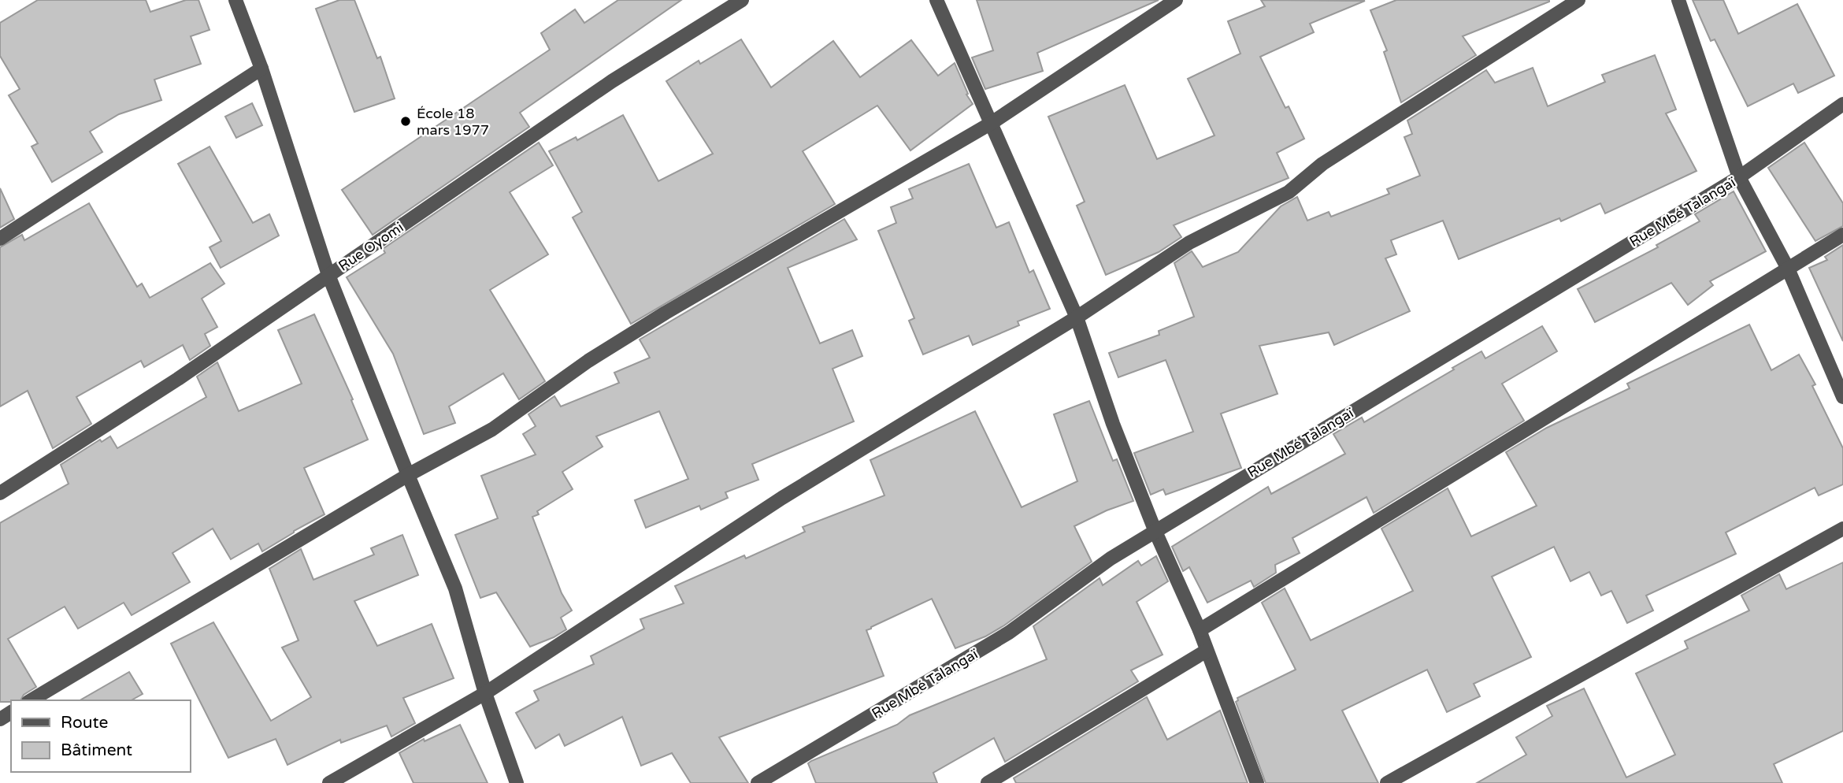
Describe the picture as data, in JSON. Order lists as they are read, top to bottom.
{
  "streets": {
    "street": ["Rue Mbé Talangaï", "Rue Oyomi"]
  },
  "places": ["École 18 mars 1977"],
  "legend": ["Route", "Bâtiment"]
}
